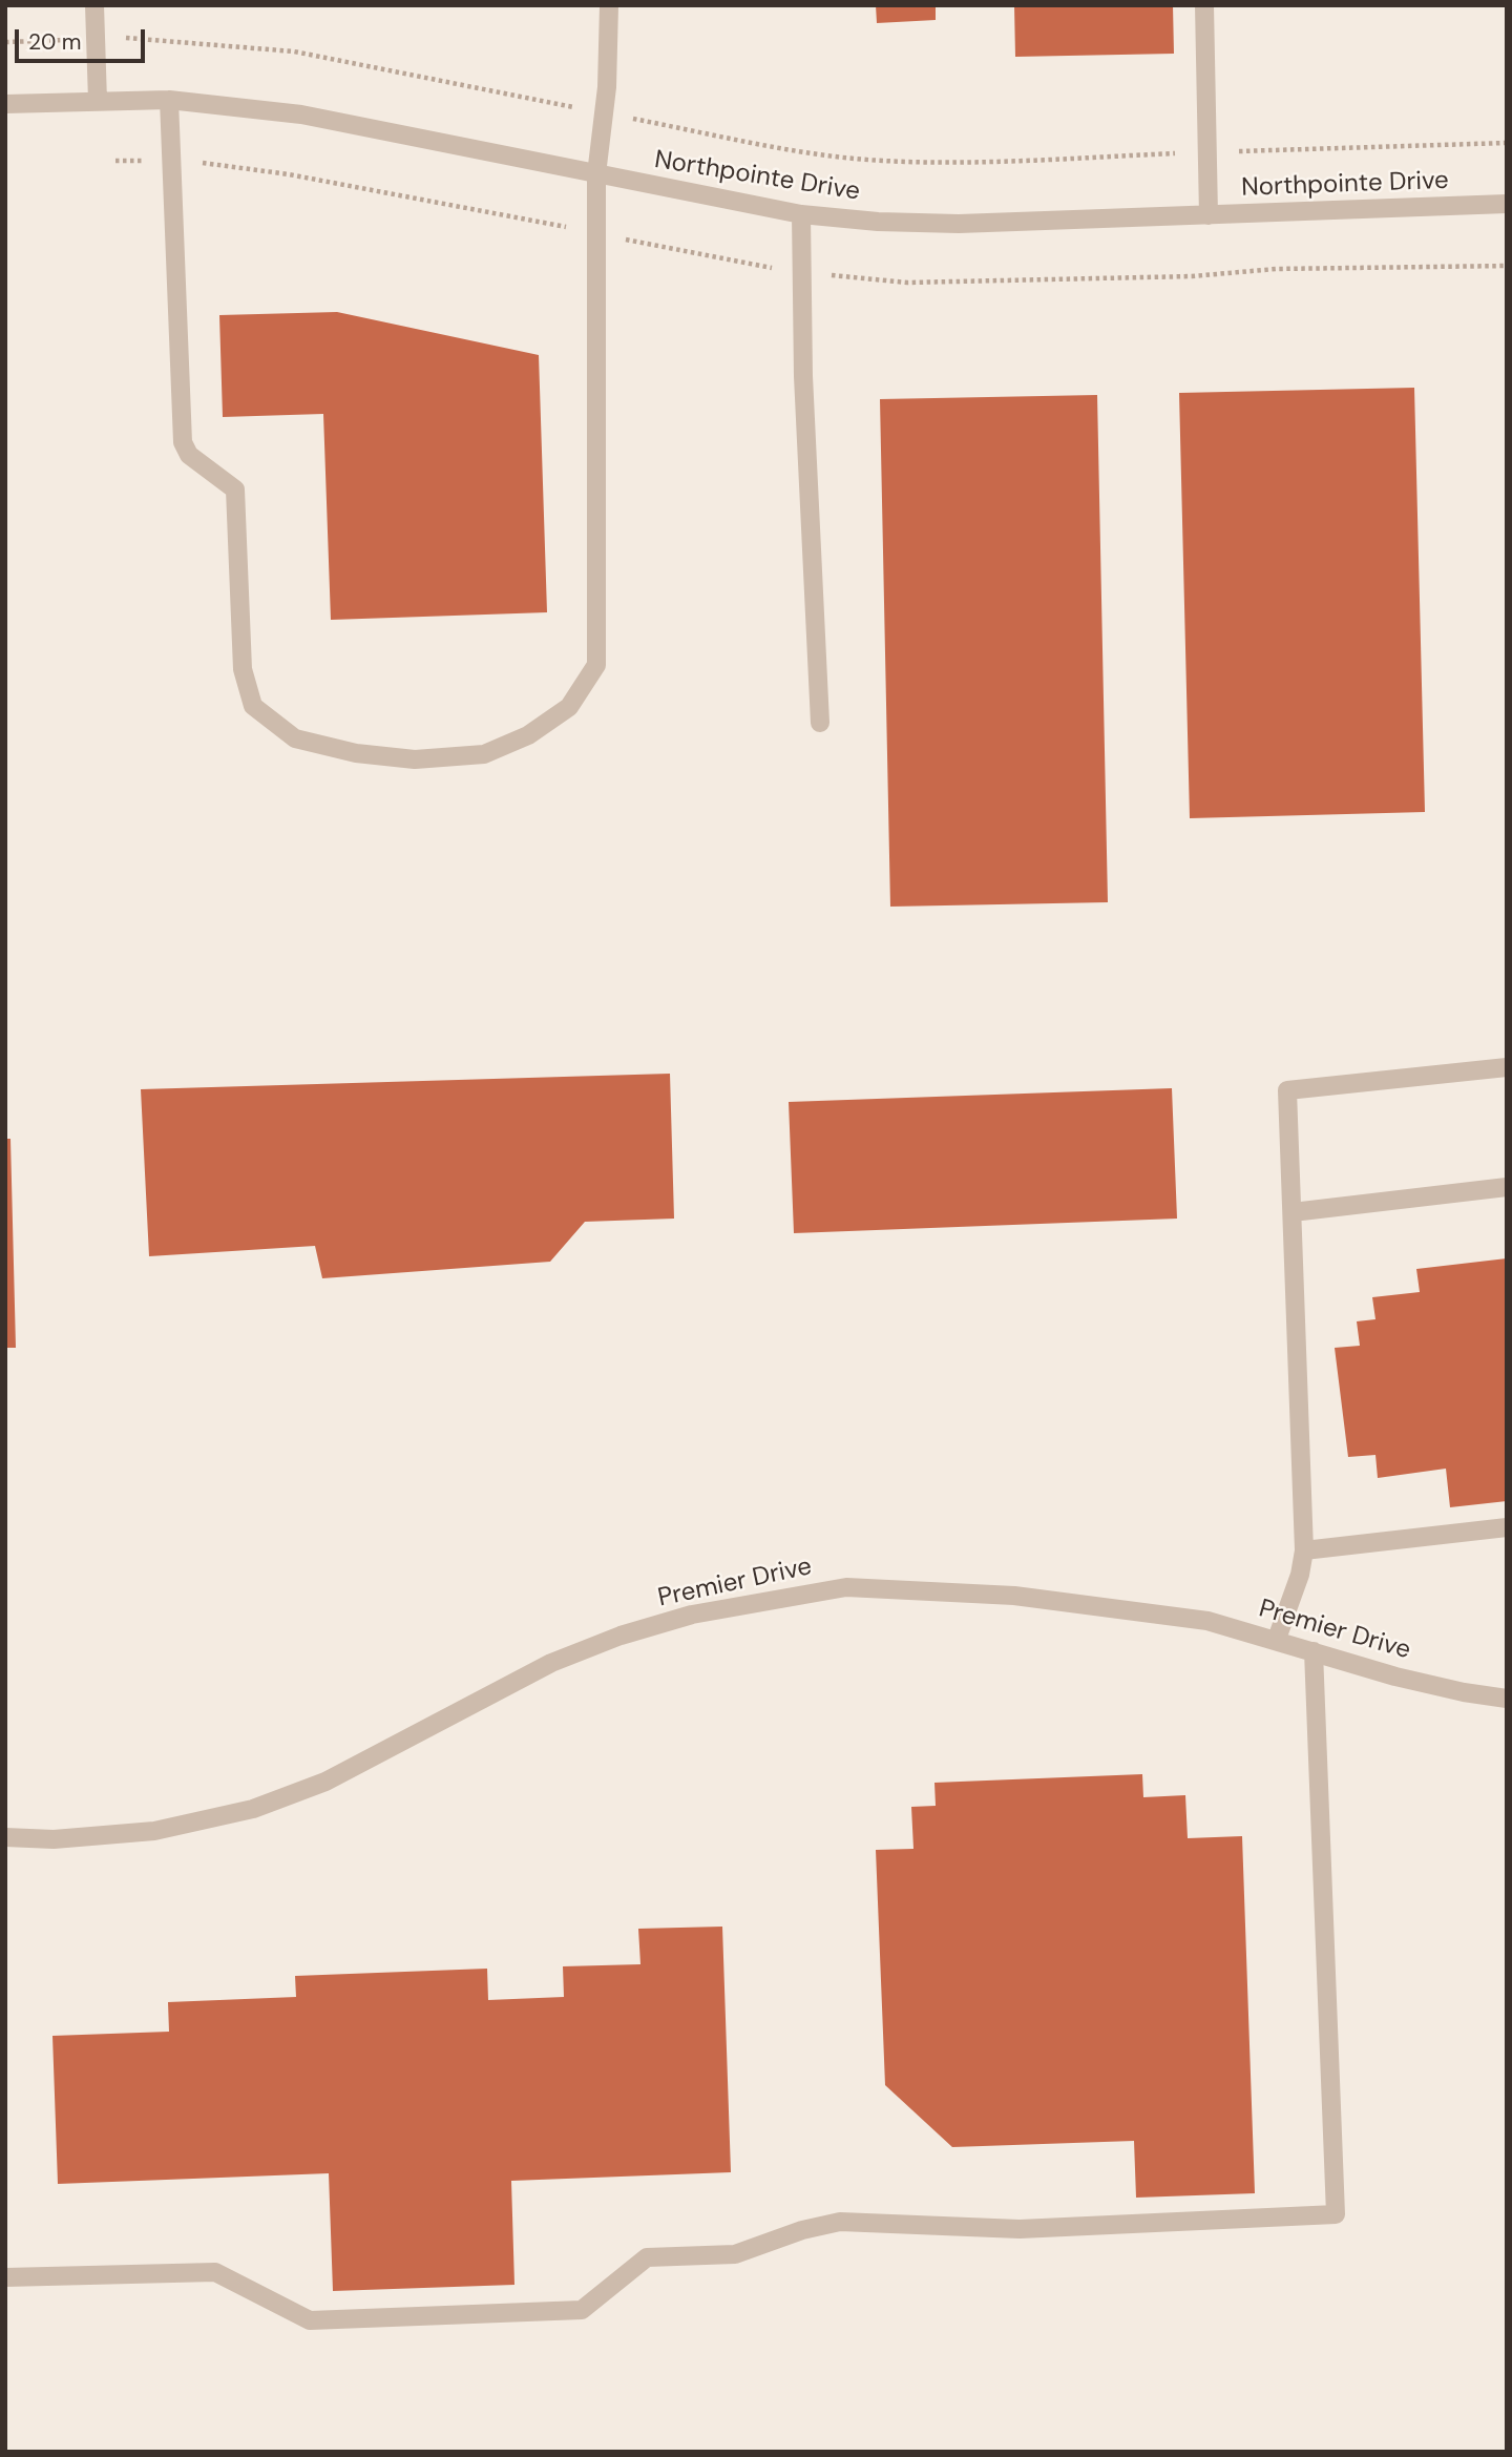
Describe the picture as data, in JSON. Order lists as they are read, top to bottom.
{
  "streets": {
    "street": ["Northpointe Drive", "Premier Drive"]
  },
  "scale_bar": "20 m"
}
